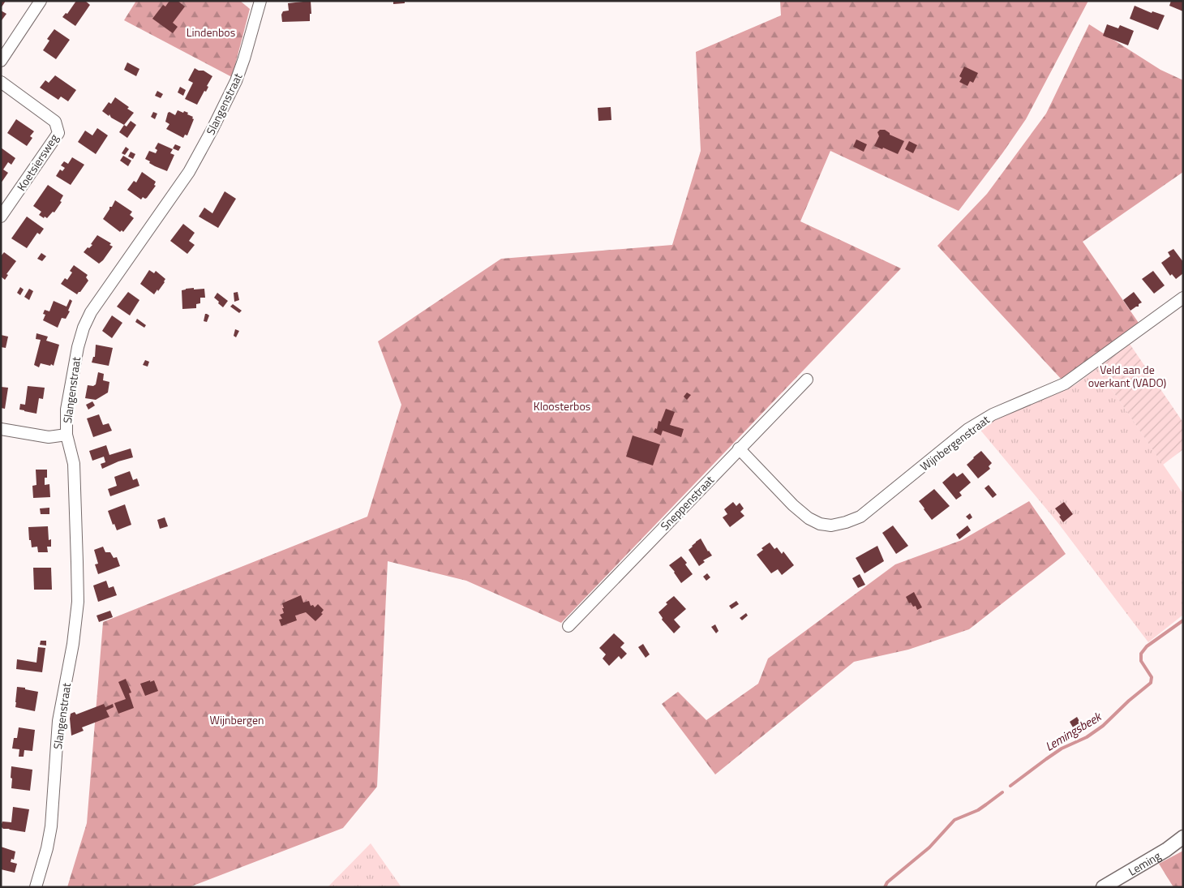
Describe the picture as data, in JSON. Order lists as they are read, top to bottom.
{
  "streets": {
    "street": [
      "Slangenstraat",
      "Koetsiersweg",
      "Wijnbergenstraat",
      "Sneppenstraat",
      "Leming"
    ]
  },
  "crossings": [
    ["Wijnbergenstraat", "Sneppenstraat"]
  ],
  "water": ["Lemingsbeek"],
  "parks": [
    "Lindenbos",
    "Veld aan de overkant (VADO)",
    "Kloosterbos",
    "Wijnbergen"
  ]
}
